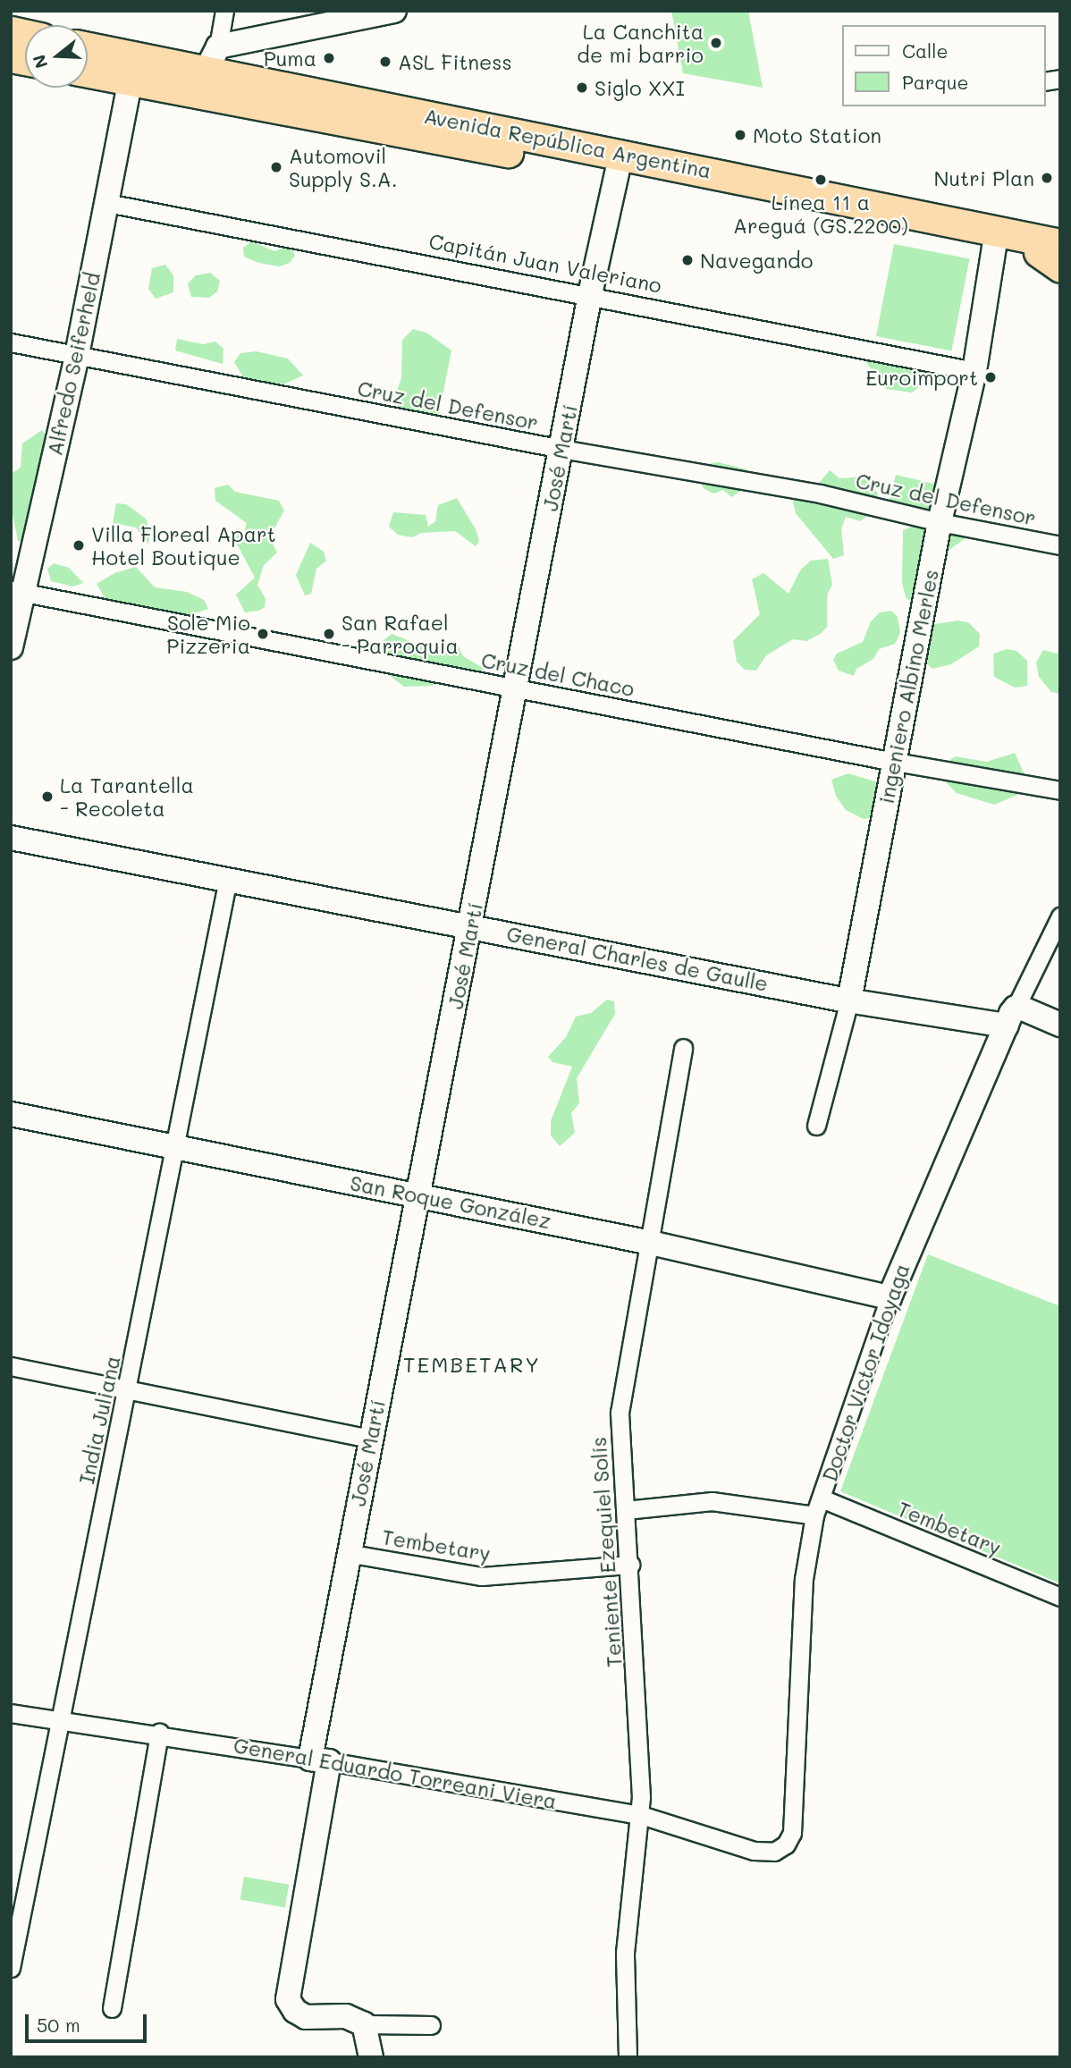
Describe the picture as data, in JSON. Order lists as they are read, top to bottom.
{
  "streets": {
    "highway": ["Avenida República Argentina"],
    "street": [
      "Capitán Juan Valeriano",
      "Alfredo Seiferheld",
      "Cruz del Defensor",
      "José Martí",
      "Cruz del Chaco",
      "ingeniero Albino Merles",
      "General Charles de Gaulle",
      "San Roque González",
      "Doctor Victor Idoyaga",
      "India Juliana",
      "Tembetary",
      "Teniente Ezequiel Solís",
      "General Eduardo Torreani Viera"
    ]
  },
  "crossings": [
    ["Avenida República Argentina", "Alfredo Seiferheld"],
    ["Avenida República Argentina", "José Martí"],
    ["Avenida República Argentina", "ingeniero Albino Merles"],
    ["Capitán Juan Valeriano", "Alfredo Seiferheld"],
    ["Capitán Juan Valeriano", "José Martí"],
    ["Capitán Juan Valeriano", "ingeniero Albino Merles"],
    ["Alfredo Seiferheld", "Cruz del Defensor"],
    ["Alfredo Seiferheld", "Cruz del Chaco"],
    ["Cruz del Defensor", "José Martí"],
    ["Cruz del Defensor", "ingeniero Albino Merles"],
    ["José Martí", "Cruz del Chaco"],
    ["José Martí", "General Charles de Gaulle"],
    ["José Martí", "San Roque González"],
    ["José Martí", "Tembetary"],
    ["José Martí", "General Eduardo Torreani Viera"],
    ["Cruz del Chaco", "ingeniero Albino Merles"],
    ["ingeniero Albino Merles", "General Charles de Gaulle"],
    ["General Charles de Gaulle", "Doctor Victor Idoyaga"],
    ["General Charles de Gaulle", "India Juliana"],
    ["San Roque González", "Doctor Victor Idoyaga"],
    ["San Roque González", "India Juliana"],
    ["San Roque González", "Teniente Ezequiel Solís"],
    ["Doctor Victor Idoyaga", "Tembetary"],
    ["Doctor Victor Idoyaga", "General Eduardo Torreani Viera"],
    ["India Juliana", "General Eduardo Torreani Viera"],
    ["Tembetary", "Teniente Ezequiel Solís"],
    ["Teniente Ezequiel Solís", "General Eduardo Torreani Viera"]
  ],
  "districts": ["TEMBETARY"],
  "places": [
    "La Canchita de mi barrio",
    "Puma",
    "ASL Fitness",
    "Siglo XXI",
    "Moto Station",
    "Automovil Supply S.A.",
    "Nutri Plan",
    "Línea 11 a Areguá (GS.2200)",
    "Navegando",
    "Euroimport",
    "Villa Floreal Apart Hotel Boutique",
    "Sole Mio Pizzeria",
    "San Rafael - Parroquia",
    "La Tarantella - Recoleta"
  ],
  "legend": ["Calle", "Parque"],
  "scale_bar": "50 m",
  "north": "left"
}
